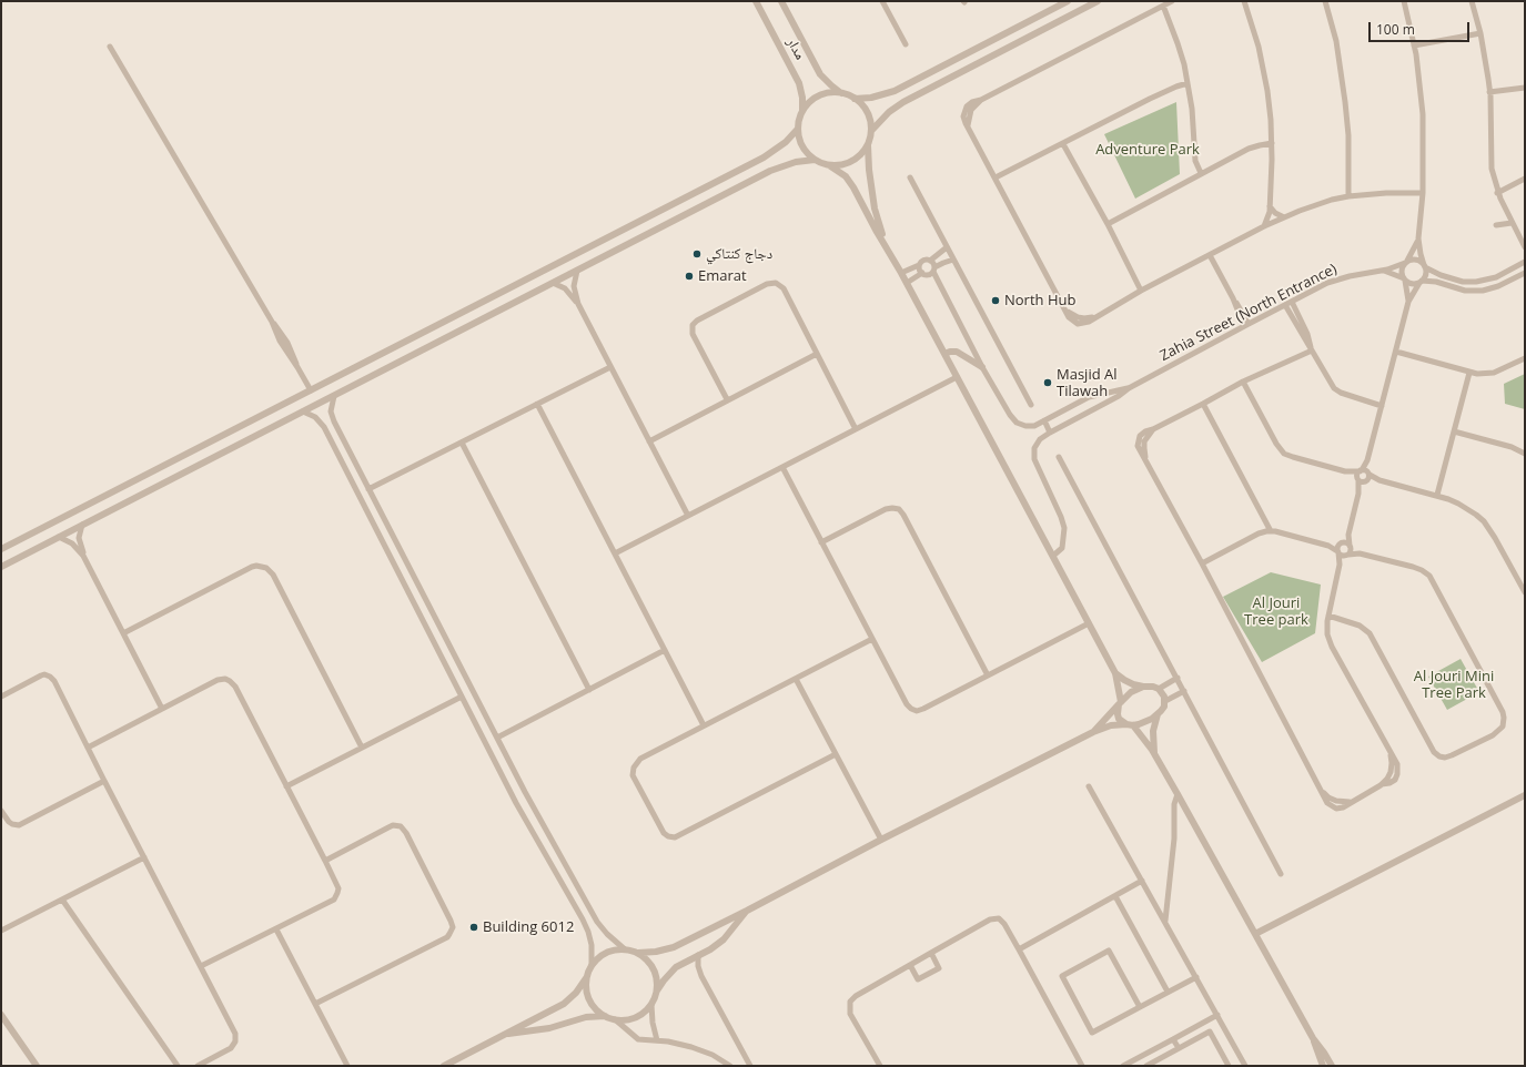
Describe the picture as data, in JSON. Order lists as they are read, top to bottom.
{
  "streets": {
    "street": ["مدار", "Zahia Street (North Entrance)"]
  },
  "parks": ["Adventure Park", "Al Jouri Tree park", "Al Jouri Mini Tree Park"],
  "places": [
    "دجاج كنتاكي",
    "Emarat",
    "North Hub",
    "Masjid Al Tilawah",
    "Building 6012"
  ],
  "scale_bar": "100 m"
}
